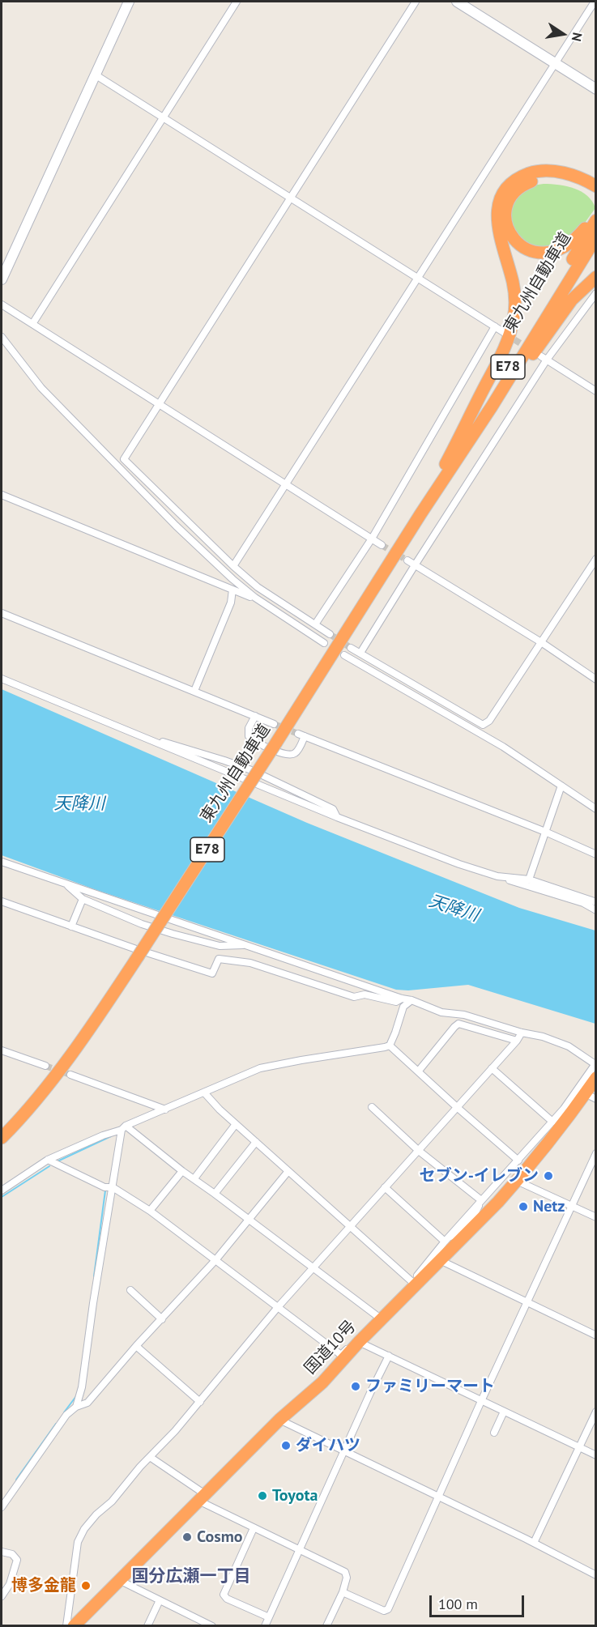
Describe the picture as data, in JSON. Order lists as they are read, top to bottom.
{
  "streets": {
    "highway": ["東九州自動車道", "E78", "国道10号"]
  },
  "districts": ["国分広瀬一丁目"],
  "water": ["天降川"],
  "places": [
    "セブン-イレブン",
    "Netz",
    "ファミリーマート",
    "ダイハツ",
    "Toyota",
    "Cosmo",
    "博多金龍"
  ],
  "scale_bar": "100 m",
  "north": "right"
}
